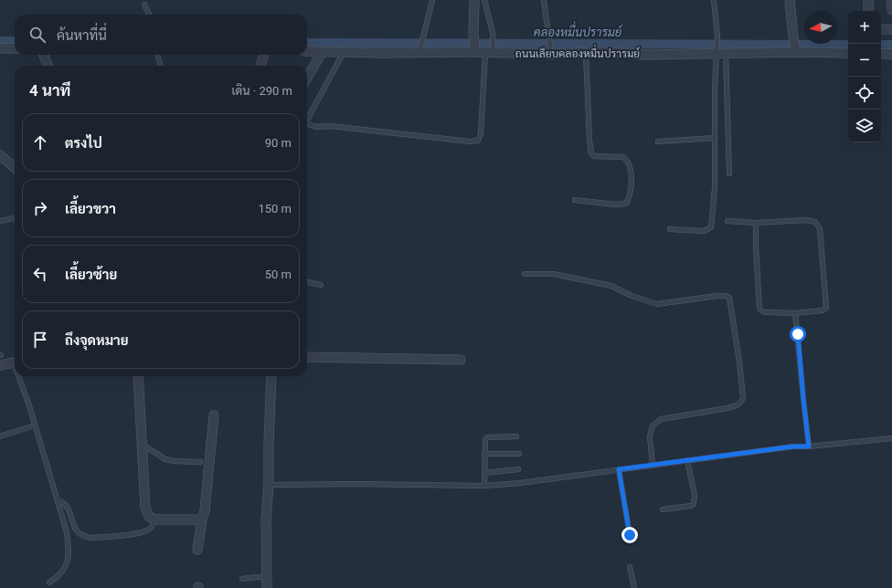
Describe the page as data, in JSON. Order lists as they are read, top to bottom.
{
  "streets": {
    "street": ["ถนนเลียบคลองหมื่นปรารมย์"]
  },
  "water": ["คลองหมื่นปรารมย์"],
  "north": "left",
  "page": {
    "map_buttons": ["+", "−"],
    "search": "ค้นหาที่นี่",
    "heading": ["4 นาที", "เดิน · 290 m"],
    "list": [
      ["ตรงไป", "90 m"],
      ["เลี้ยวขวา", "150 m"],
      ["เลี้ยวซ้าย", "50 m"],
      "ถึงจุดหมาย"
    ]
  }
}
